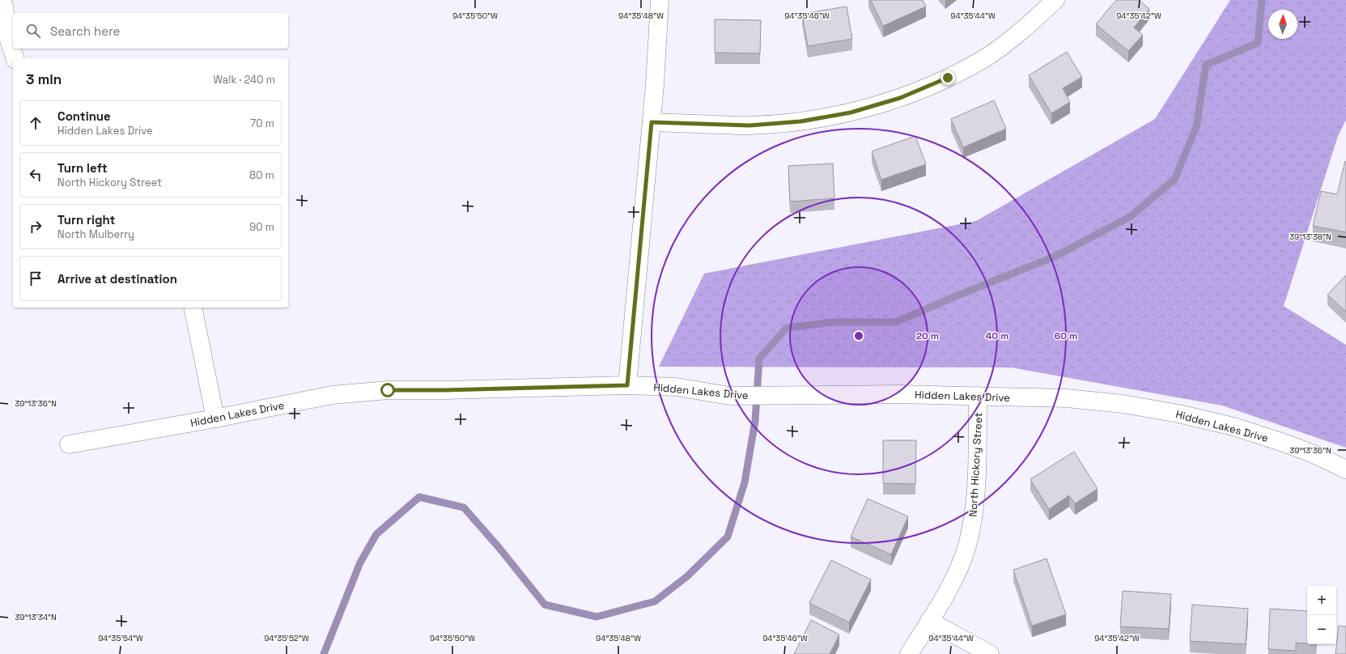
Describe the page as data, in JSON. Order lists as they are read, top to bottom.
{
  "streets": {
    "street": ["Hidden Lakes Drive", "North Hickory Street"]
  },
  "crossings": [
    ["Hidden Lakes Drive", "North Hickory Street"]
  ],
  "north": "top",
  "page": {
    "search": "Search here",
    "heading": ["3 min", "Walk · 240 m"],
    "list": [
      ["Continue", "Hidden Lakes Drive", "70 m"],
      ["Turn left", "North Hickory Street", "80 m"],
      ["Turn right", "North Mulberry", "90 m"],
      "Arrive at destination"
    ],
    "map_buttons": ["+", "−"]
  },
  "coordinates": [
    "94°35'50\"W",
    "94°35'48\"W",
    "94°35'46\"W",
    "94°35'44\"W",
    "94°35'42\"W",
    "39°13'38\"N",
    "39°13'36\"N",
    "39°13'34\"N",
    "94°35'54\"W",
    "94°35'52\"W"
  ],
  "rings": ["20 m", "40 m", "60 m"]
}
